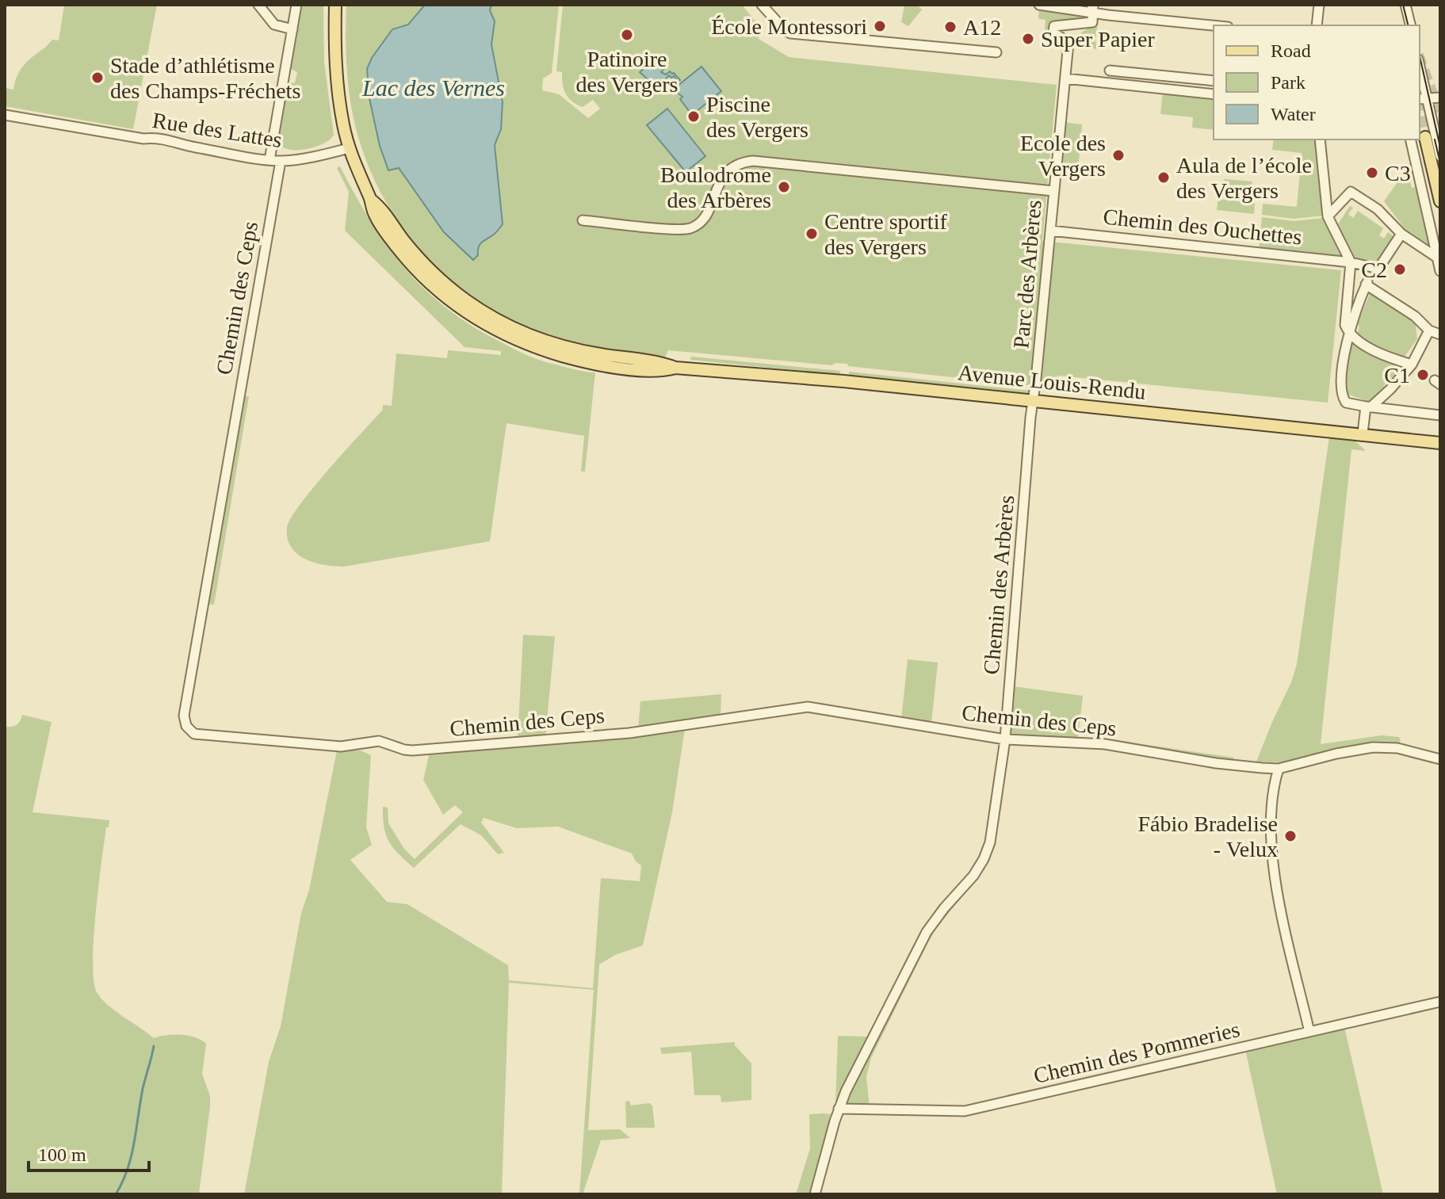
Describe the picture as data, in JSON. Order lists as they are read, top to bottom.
{
  "streets": {
    "main road": ["Avenue Louis-Rendu"],
    "street": [
      "Rue des Lattes",
      "Chemin des Ouchettes",
      "Parc des Arbères",
      "Chemin des Ceps",
      "Chemin des Arbères",
      "Chemin des Pommeries"
    ]
  },
  "crossings": [
    ["Rue des Lattes", "Chemin des Ceps"],
    ["Rue des Lattes", "Avenue Louis-Rendu"],
    ["Chemin des Ouchettes", "Parc des Arbères"],
    ["Parc des Arbères", "Avenue Louis-Rendu"],
    ["Parc des Arbères", "Chemin des Arbères"],
    ["Chemin des Ceps", "Chemin des Arbères"],
    ["Avenue Louis-Rendu", "Chemin des Arbères"],
    ["Chemin des Arbères", "Chemin des Pommeries"]
  ],
  "water": ["Lac des Vernes"],
  "places": [
    "École Montessori",
    "A12",
    "Patinoire des Vergers",
    "Super Papier",
    "Stade d’athlétisme des Champs-Fréchets",
    "Piscine des Vergers",
    "Ecole des Vergers",
    "C3",
    "Aula de l’école des Vergers",
    "Boulodrome des Arbères",
    "Centre sportif des Vergers",
    "C2",
    "C1",
    "Fábio Bradelise - Velux"
  ],
  "legend": ["Road", "Park", "Water"],
  "scale_bar": "100 m"
}
